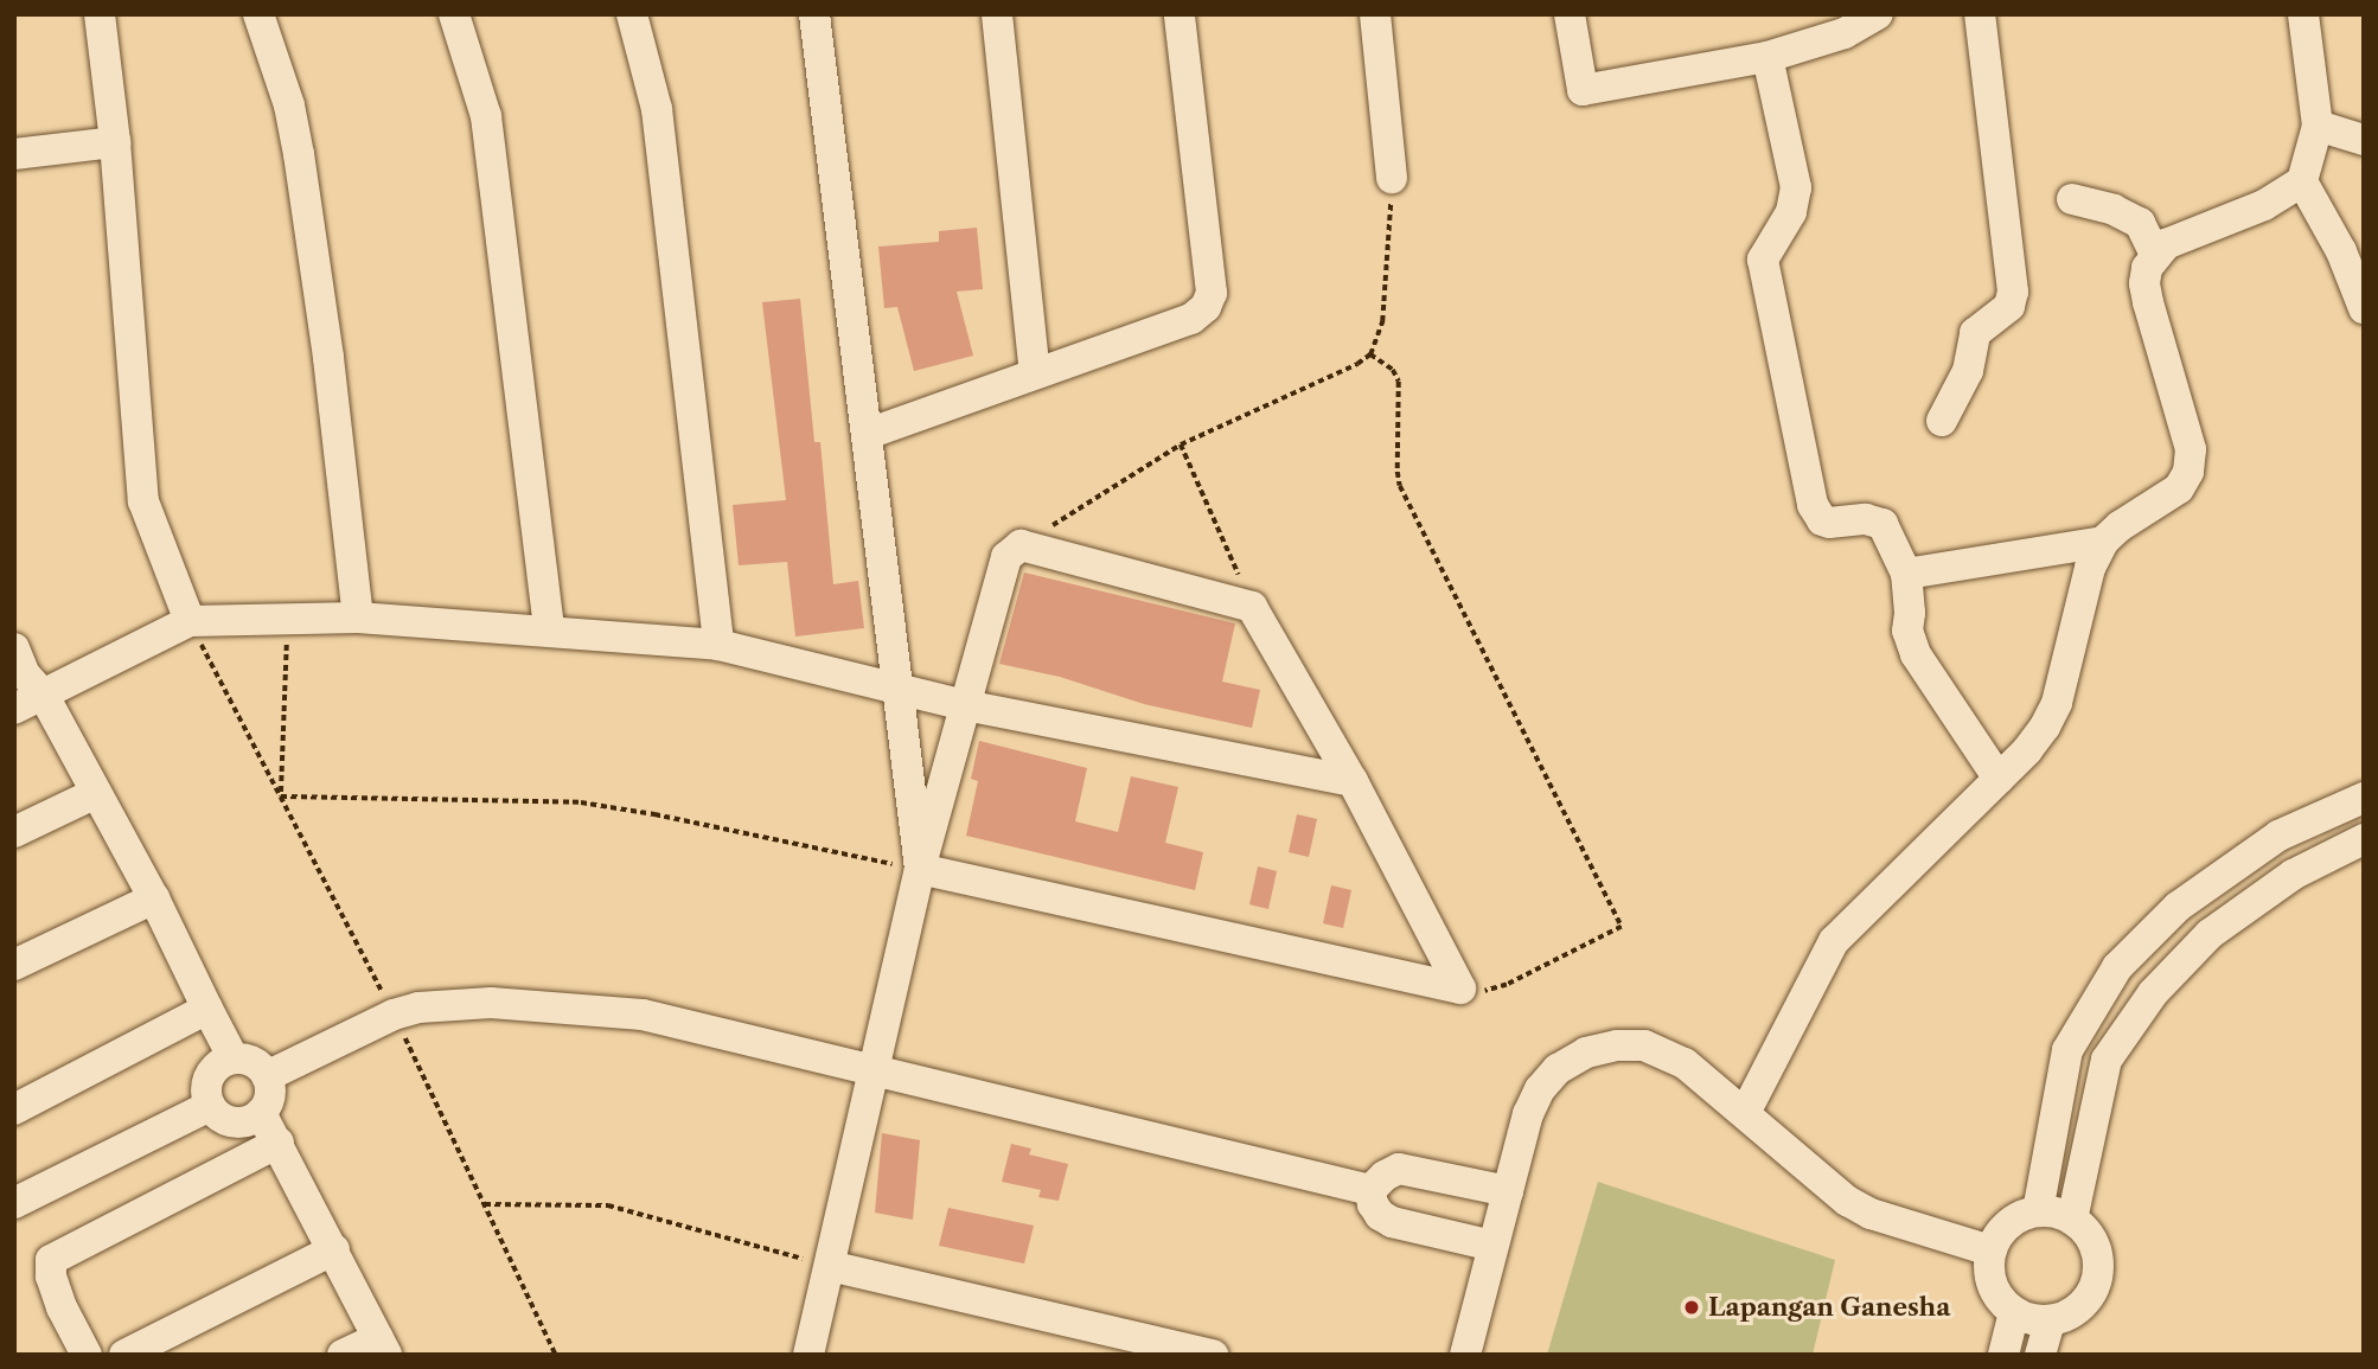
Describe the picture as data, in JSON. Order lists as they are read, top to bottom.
{
  "places": ["Lapangan Ganesha"]
}
